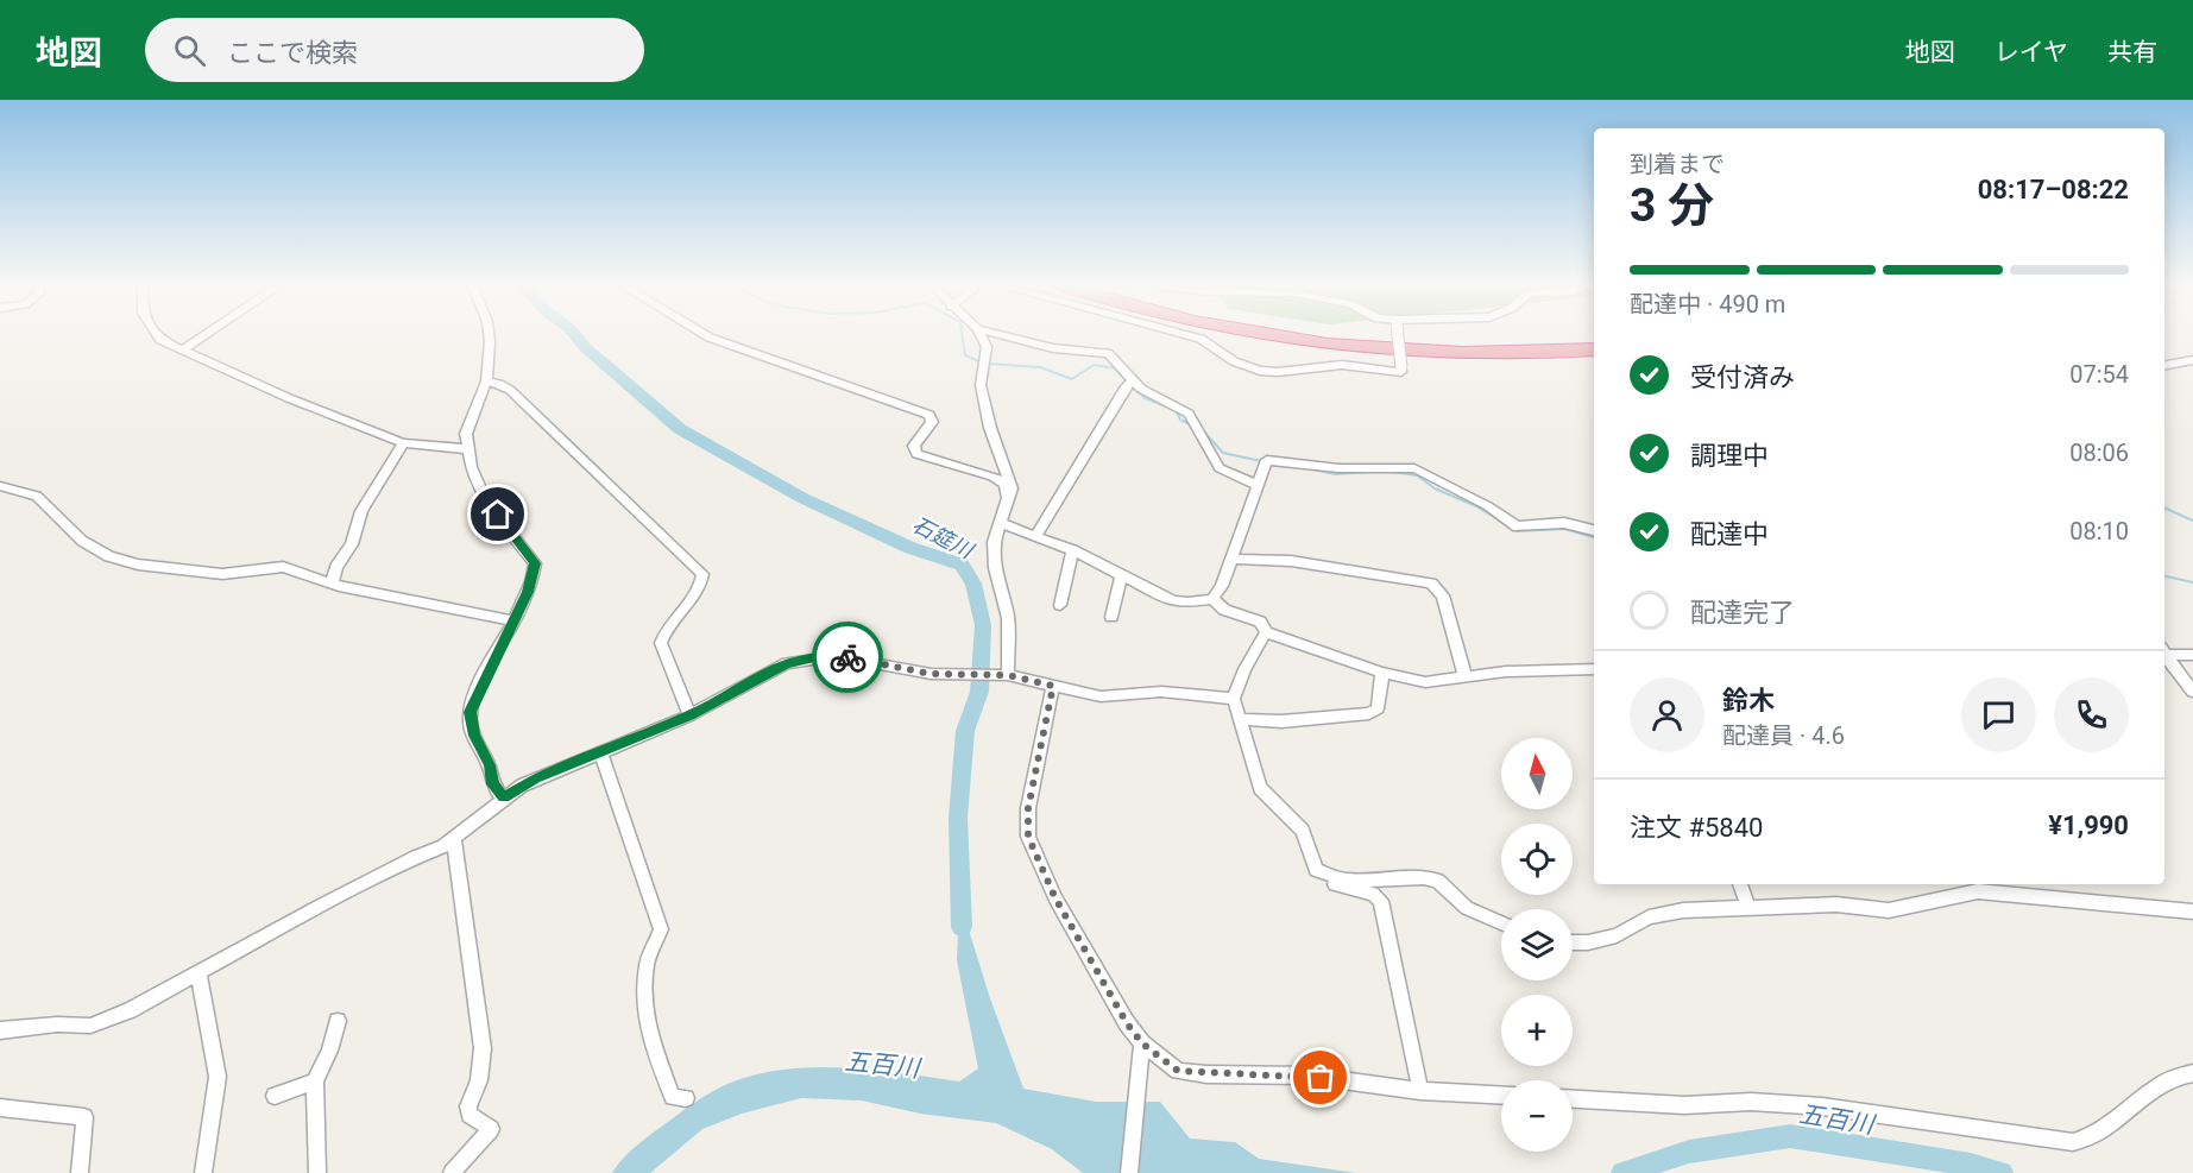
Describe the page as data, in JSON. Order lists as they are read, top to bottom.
{
  "water": ["石筵川", "五百川"],
  "north": "top",
  "page": {
    "header": "地図",
    "search": "ここで検索",
    "nav": ["地図", "レイヤ", "共有"],
    "heading": ["3 分", "到着まで", "08:17–08:22"],
    "panel": [
      "鈴木",
      "配達員 · 4.6",
      "注文 #5840",
      "¥1,990"
    ],
    "bar": "配達中 · 490 m",
    "list": [
      ["受付済み", "07:54"],
      ["調理中", "08:06"],
      ["配達中", "08:10"],
      "配達完了"
    ],
    "map_buttons": ["+", "−"]
  }
}
